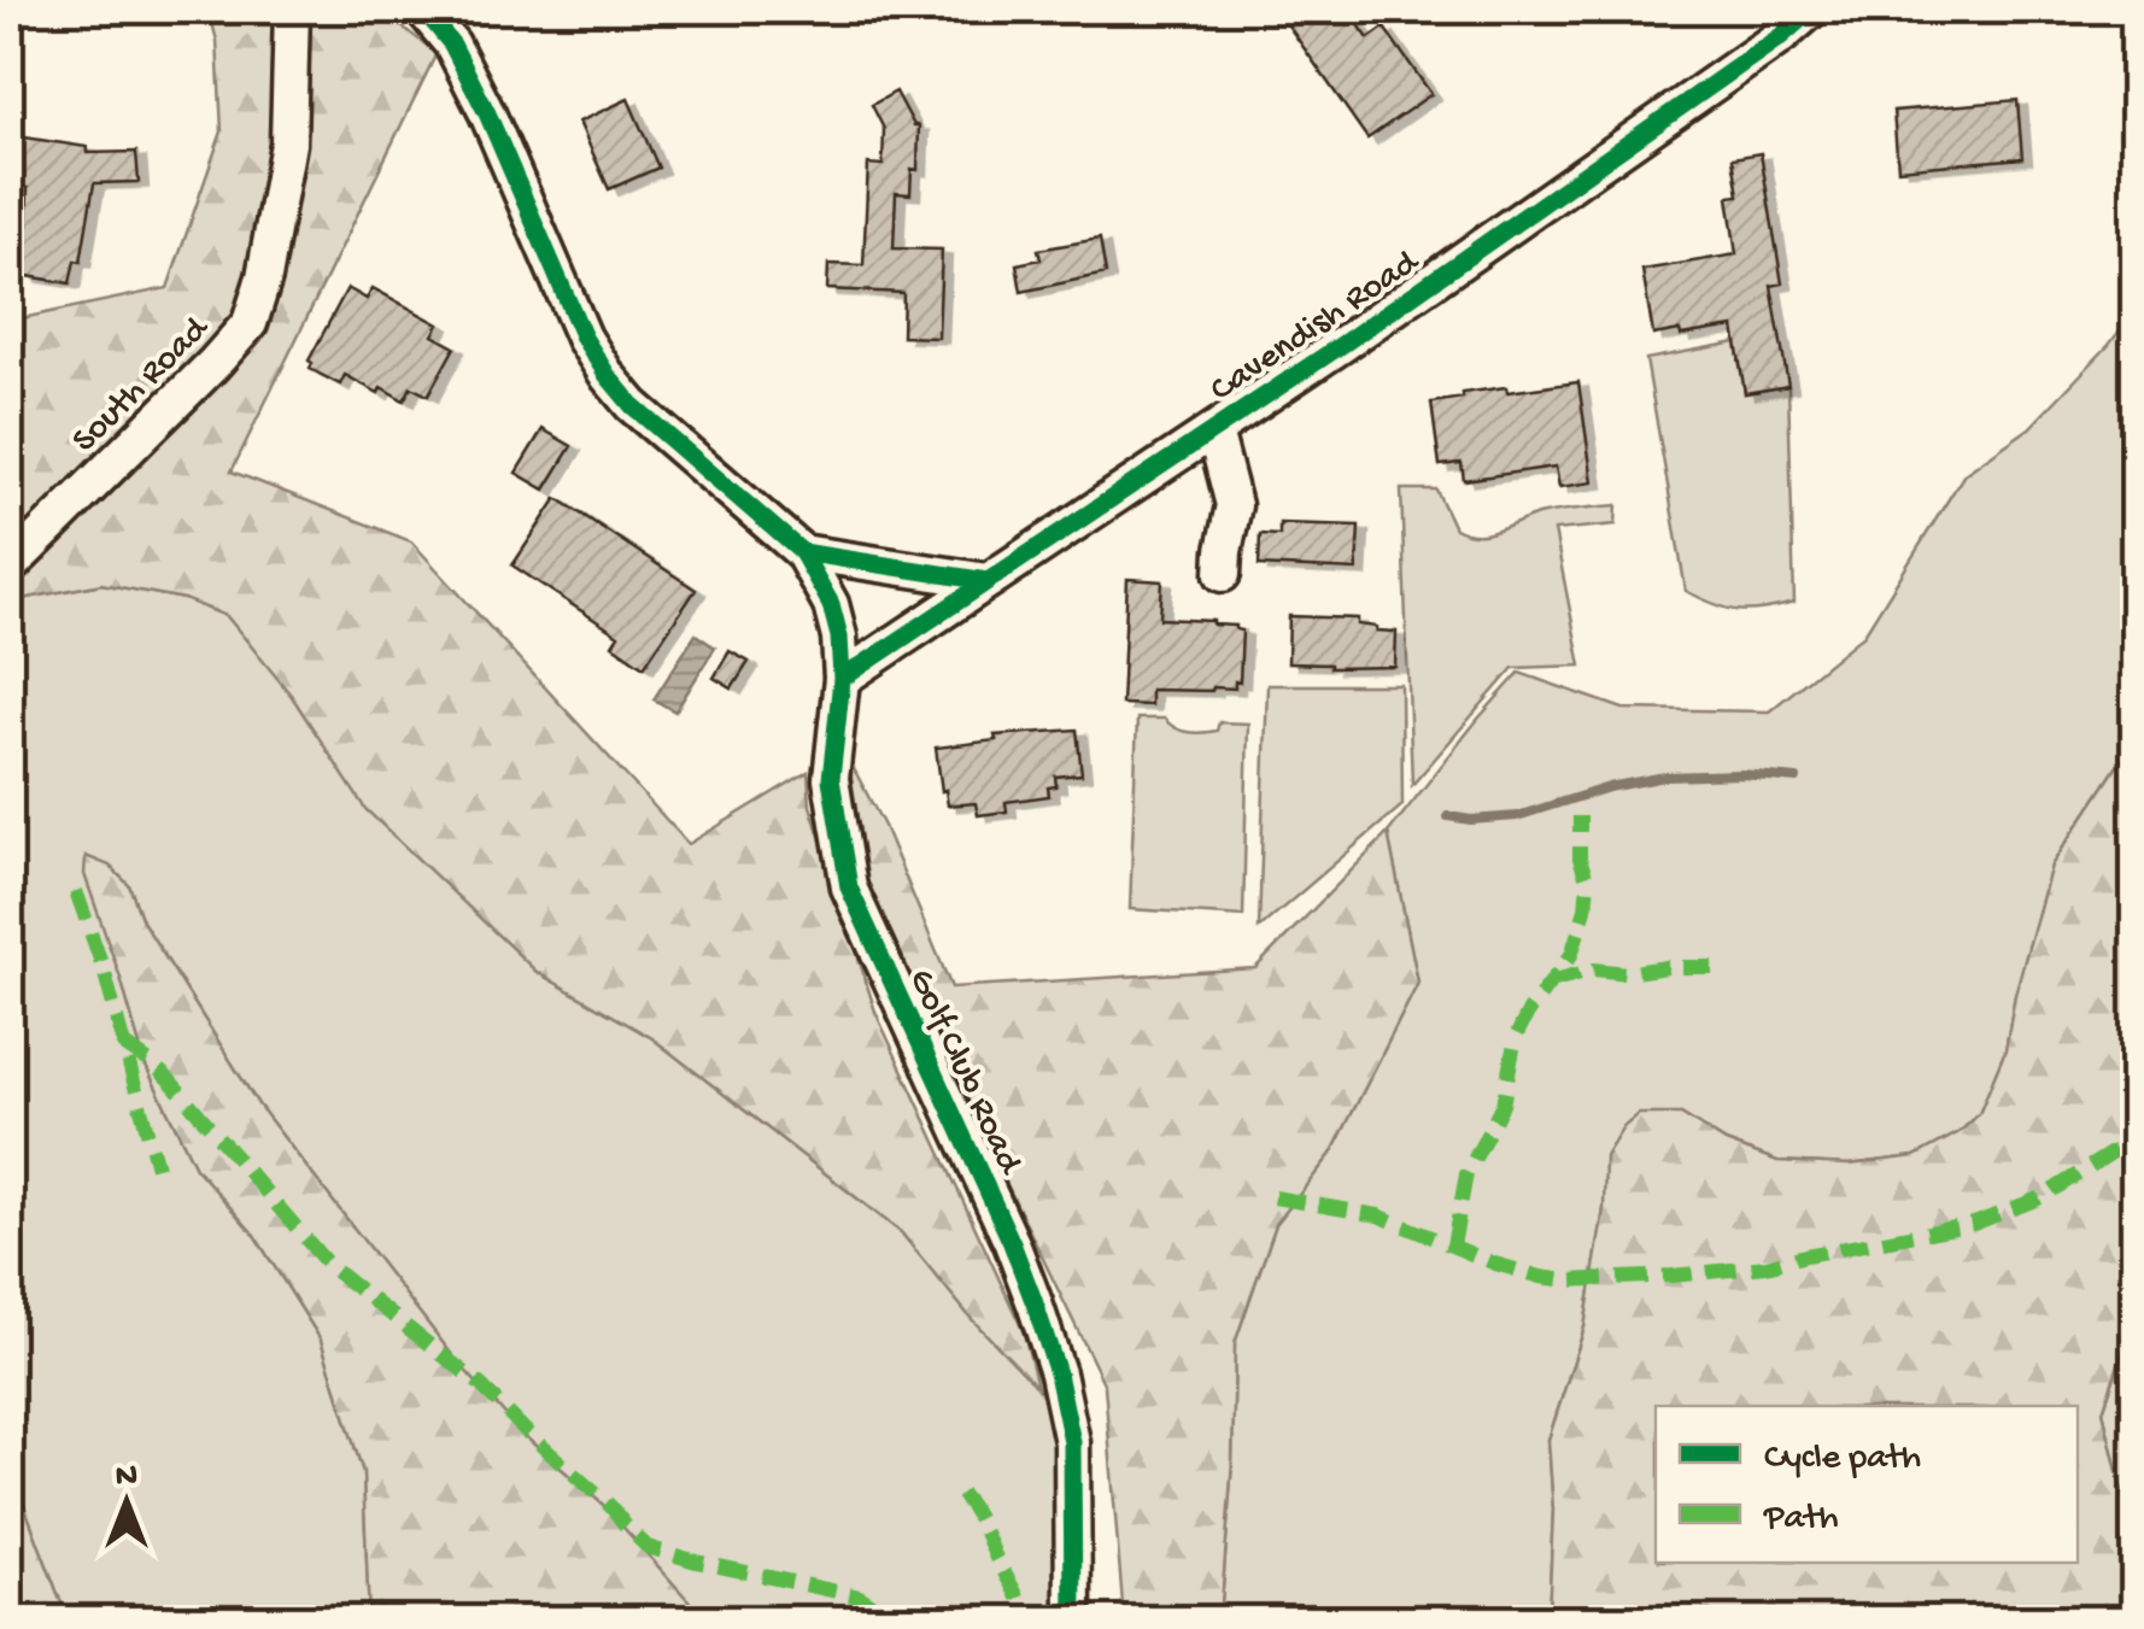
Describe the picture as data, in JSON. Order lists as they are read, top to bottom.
{
  "streets": {
    "street": ["Cavendish Road", "South Road", "Golf Club Road"]
  },
  "crossings": [
    ["Cavendish Road", "Golf Club Road"]
  ],
  "legend": ["Cycle path", "Path"],
  "north": "top"
}
